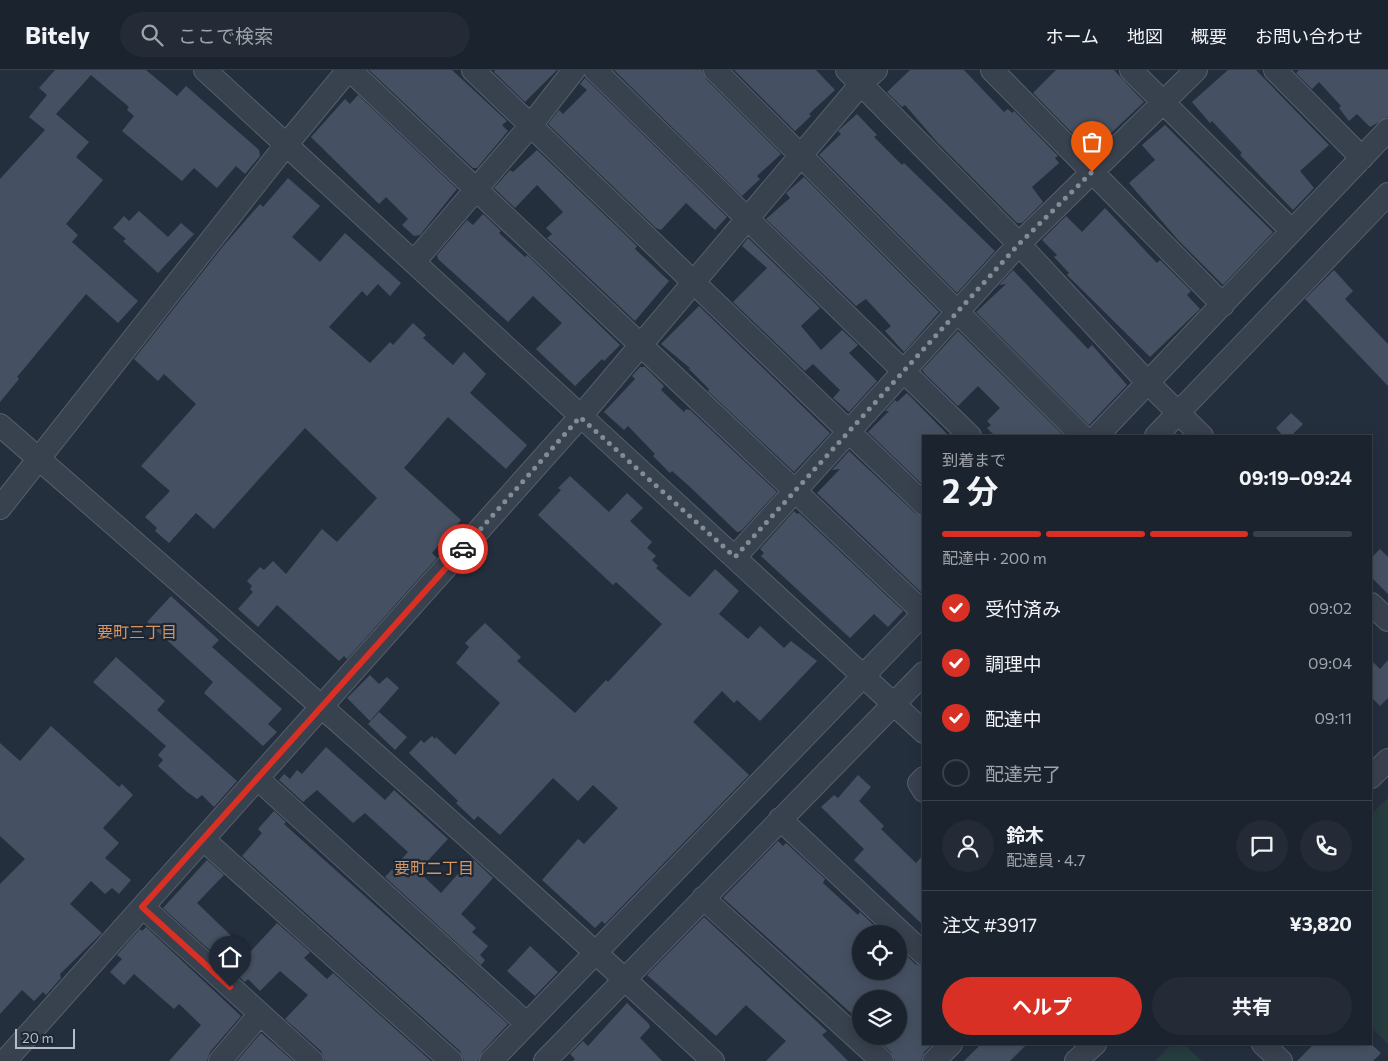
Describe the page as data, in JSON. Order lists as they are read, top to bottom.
{
  "districts": ["要町三丁目", "要町二丁目"],
  "scale_bar": "20 m",
  "page": {
    "header": "Bitely",
    "search": "ここで検索",
    "nav": [
      "ホーム",
      "地図",
      "概要",
      "お問い合わせ"
    ],
    "heading": ["2 分", "到着まで", "09:19–09:24"],
    "panel": [
      "鈴木",
      "配達員 · 4.7",
      "注文 #3917",
      "¥3,820"
    ],
    "bar": "配達中 · 200 m",
    "list": [
      ["受付済み", "09:02"],
      ["調理中", "09:04"],
      ["配達中", "09:11"],
      "配達完了"
    ],
    "buttons": ["ヘルプ", "共有"],
    "scale": "20 m"
  }
}
